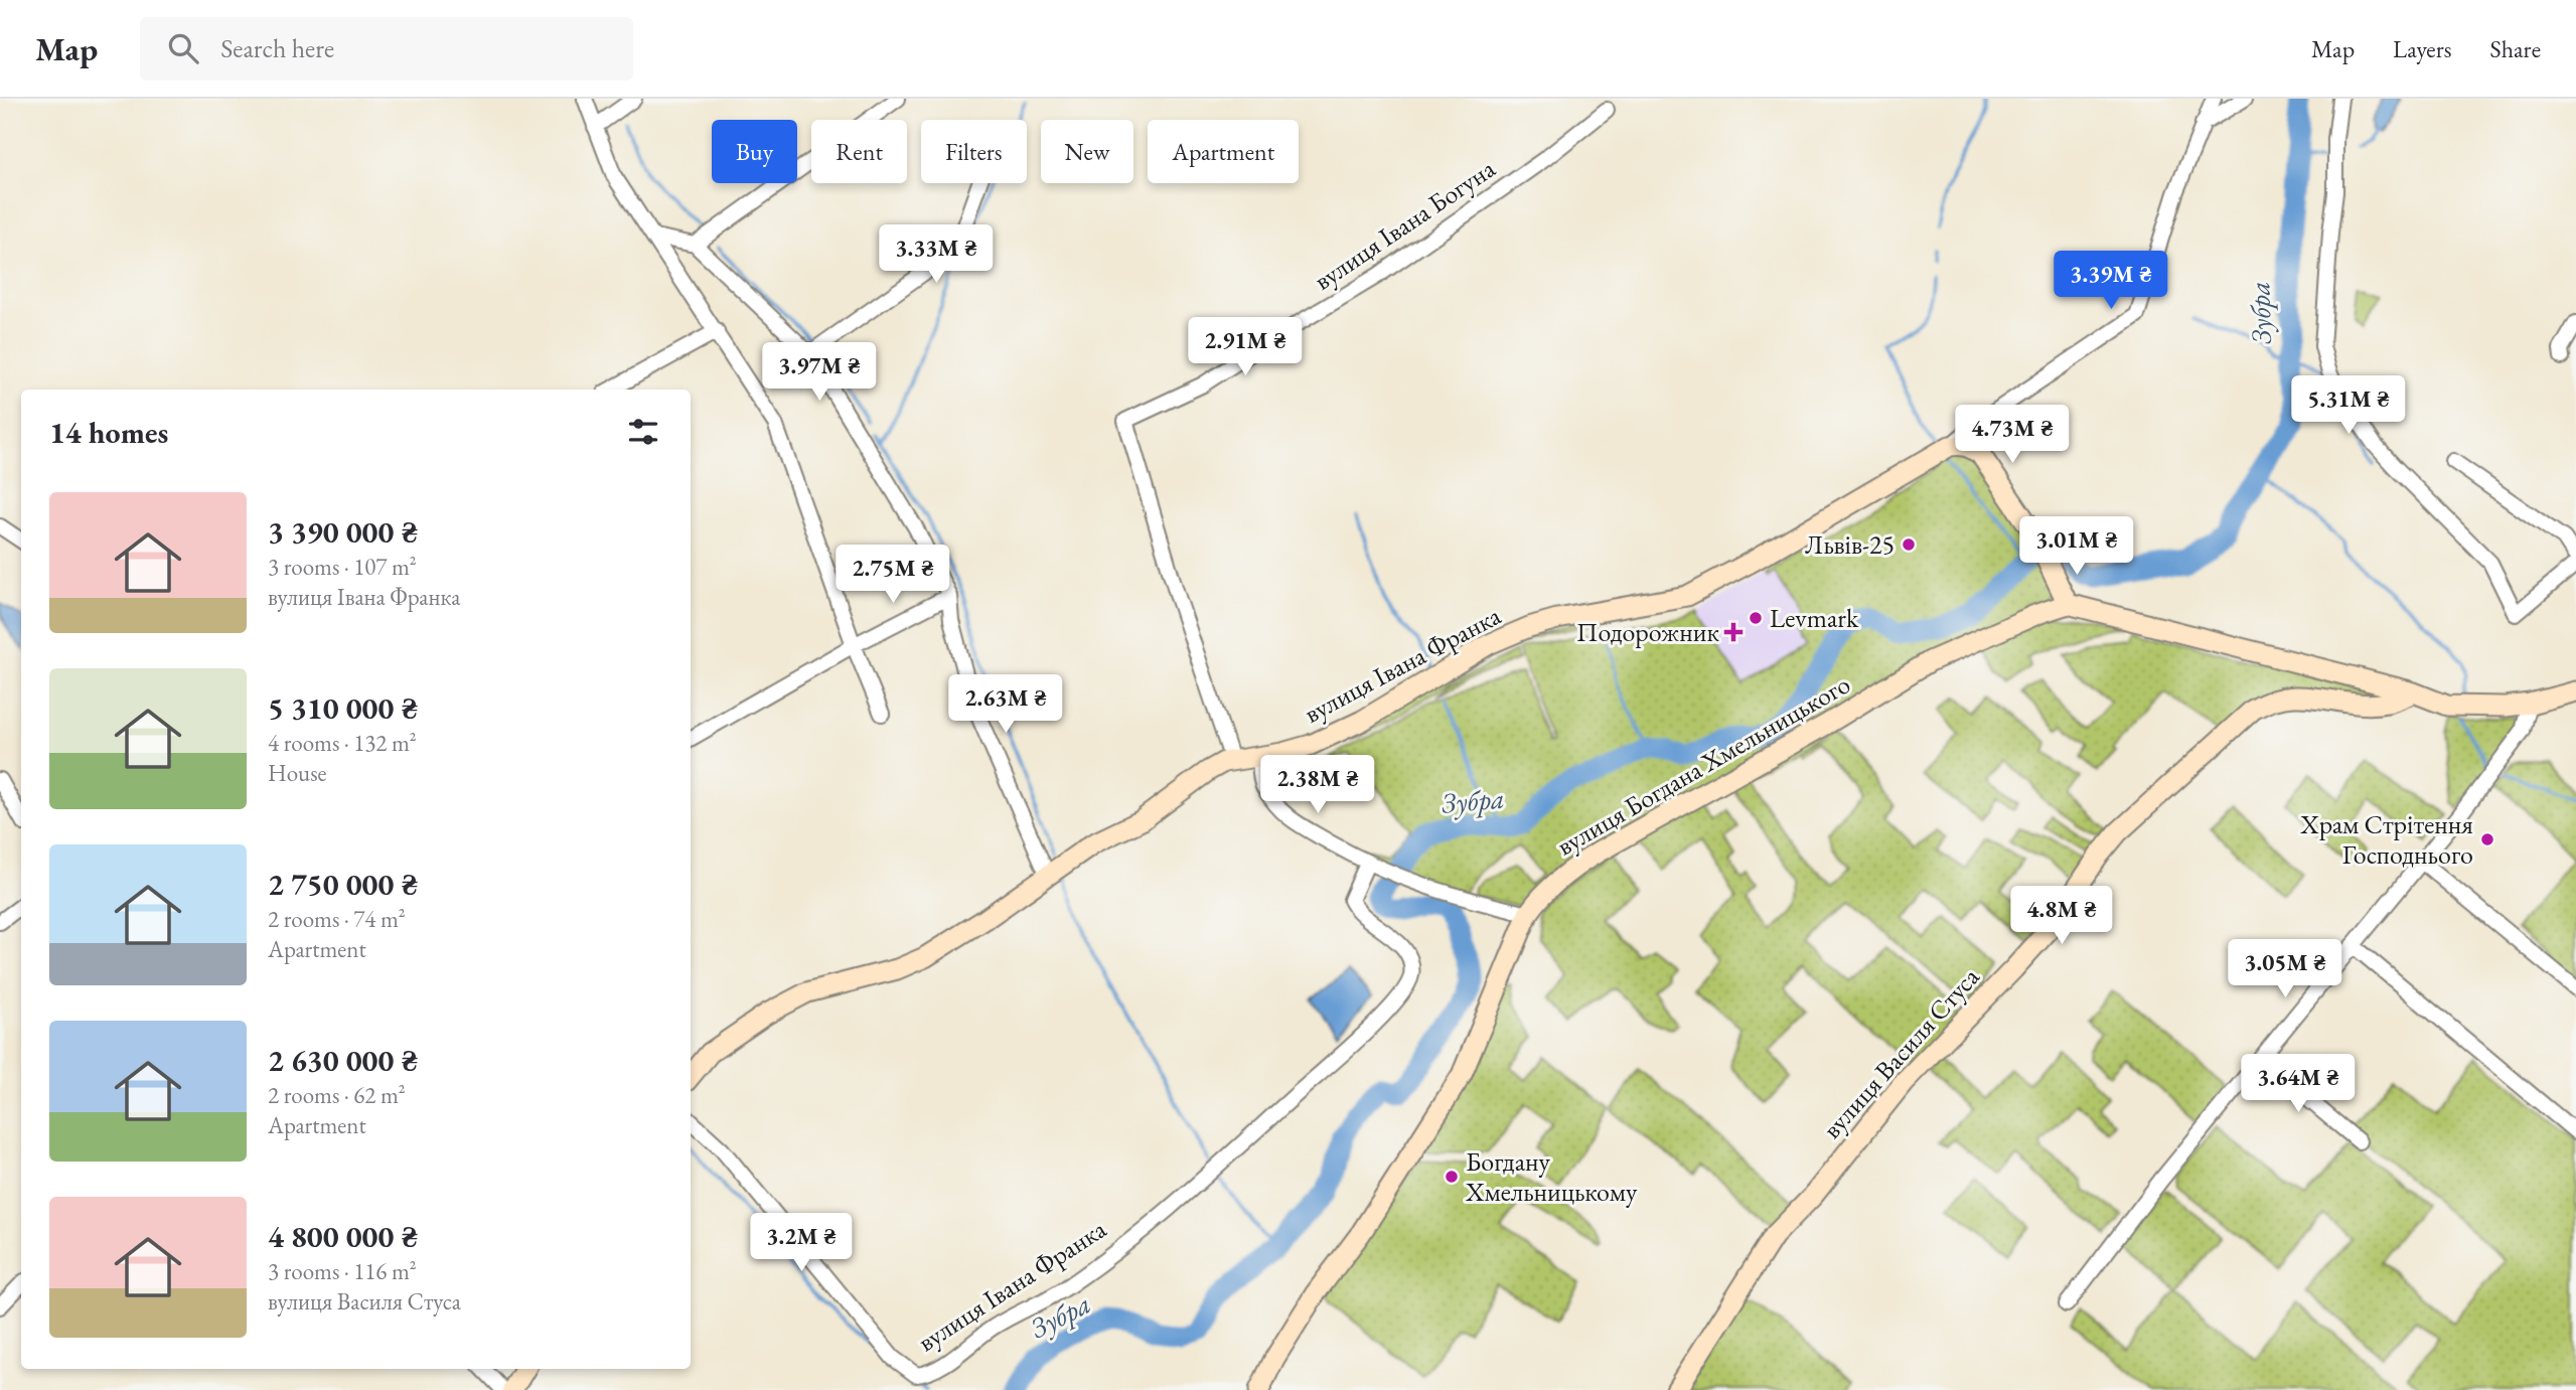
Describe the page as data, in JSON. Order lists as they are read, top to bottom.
{
  "streets": {
    "street": [
      "вулиця Івана Богуна",
      "вулиця Івана Франка",
      "вулиця Богдана Хмельницького",
      "вулиця Василя Стуса"
    ]
  },
  "crossings": [
    ["вулиця Івана Богуна", "вулиця Івана Франка"]
  ],
  "water": ["Зубра"],
  "places": {
    "other": [
      "Львів-25",
      "Levmark",
      "Храм Стрітення Господнього",
      "Богдану Хмельницькому"
    ],
    "health": ["Подорожник"]
  },
  "page": {
    "header": "Map",
    "search": "Search here",
    "nav": ["Map", "Layers", "Share"],
    "chip": [
      "Buy",
      "Rent",
      "Filters",
      "New",
      "Apartment"
    ],
    "price": [
      "3.33M ₴",
      "3.39M ₴",
      "2.91M ₴",
      "3.97M ₴",
      "5.31M ₴",
      "4.73M ₴",
      "3.01M ₴",
      "2.75M ₴",
      "2.63M ₴",
      "2.38M ₴",
      "4.8M ₴",
      "3.05M ₴",
      "3.64M ₴",
      "3.2M ₴"
    ],
    "heading": "14 homes",
    "list": [
      {
        "name": "3 390 000 ₴",
        "note": "3 rooms · 107 m² · вулиця Івана Франка"
      },
      {
        "name": "5 310 000 ₴",
        "note": "4 rooms · 132 m² · House"
      },
      {
        "name": "2 750 000 ₴",
        "note": "2 rooms · 74 m² · Apartment"
      },
      {
        "name": "2 630 000 ₴",
        "note": "2 rooms · 62 m² · Apartment"
      },
      {
        "name": "4 800 000 ₴",
        "note": "3 rooms · 116 m² · вулиця Василя Стуса"
      }
    ]
  }
}
